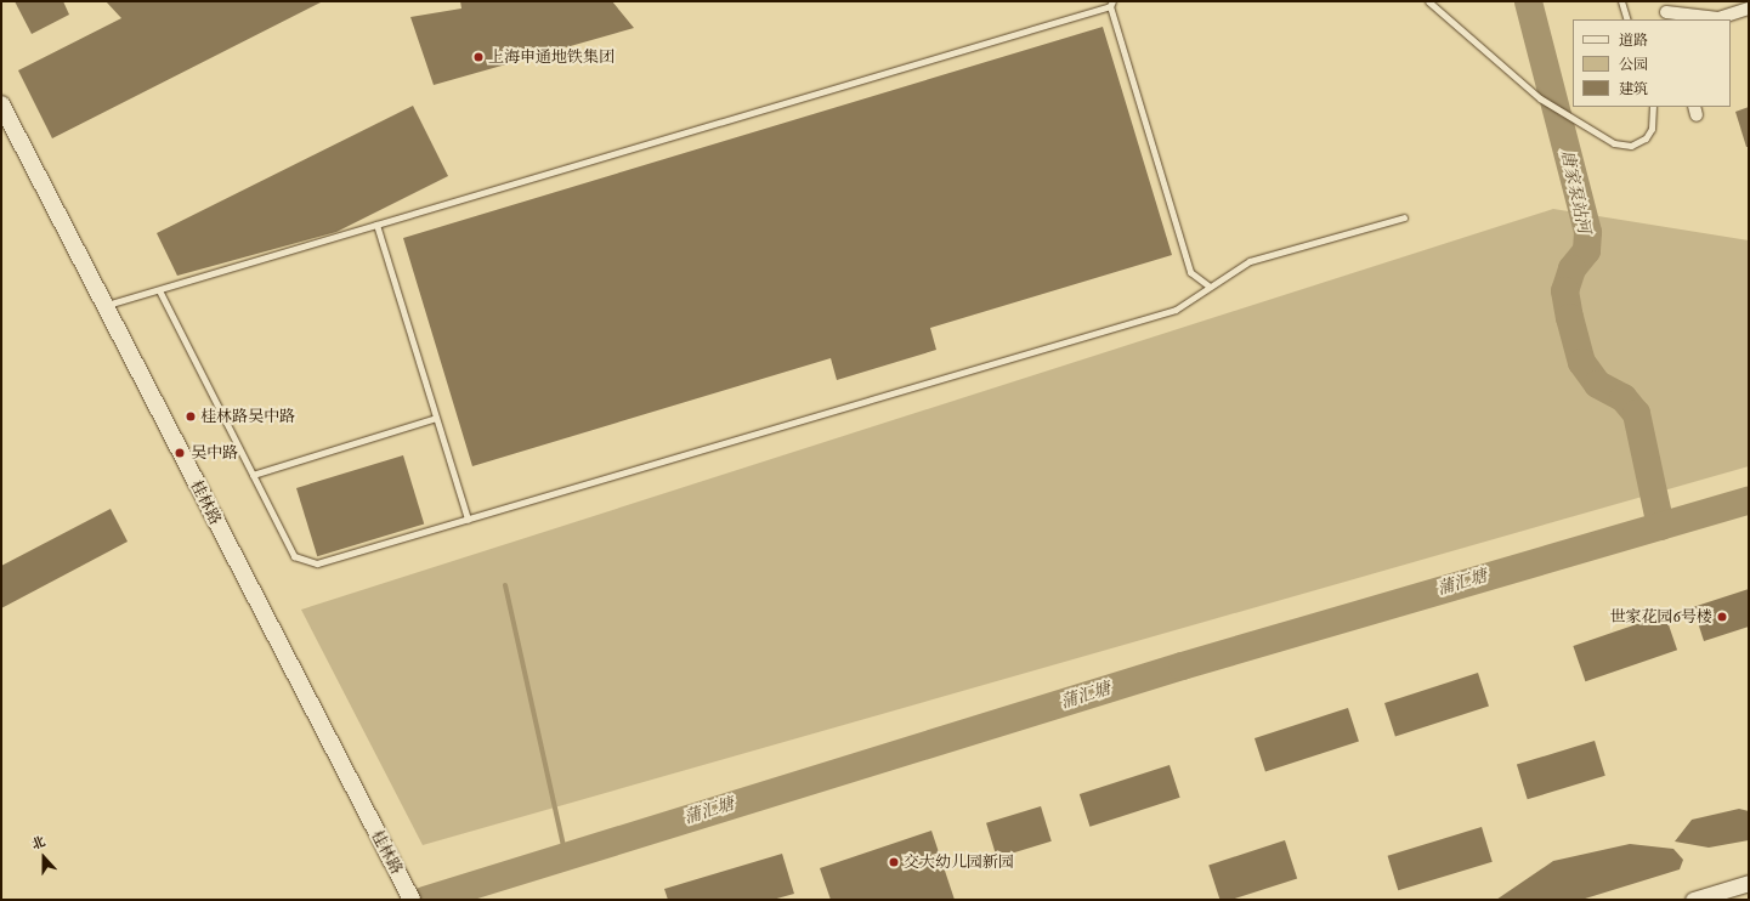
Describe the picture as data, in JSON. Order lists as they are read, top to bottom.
{
  "streets": {
    "main road": ["桂林路"]
  },
  "water": ["唐家泵站河", "蒲汇塘"],
  "places": [
    "上海申通地铁集团",
    "桂林路吴中路",
    "吴中路",
    "世家花园6号楼",
    "交大幼儿园新园"
  ],
  "legend": ["道路", "公园", "建筑"],
  "north": "top"
}
